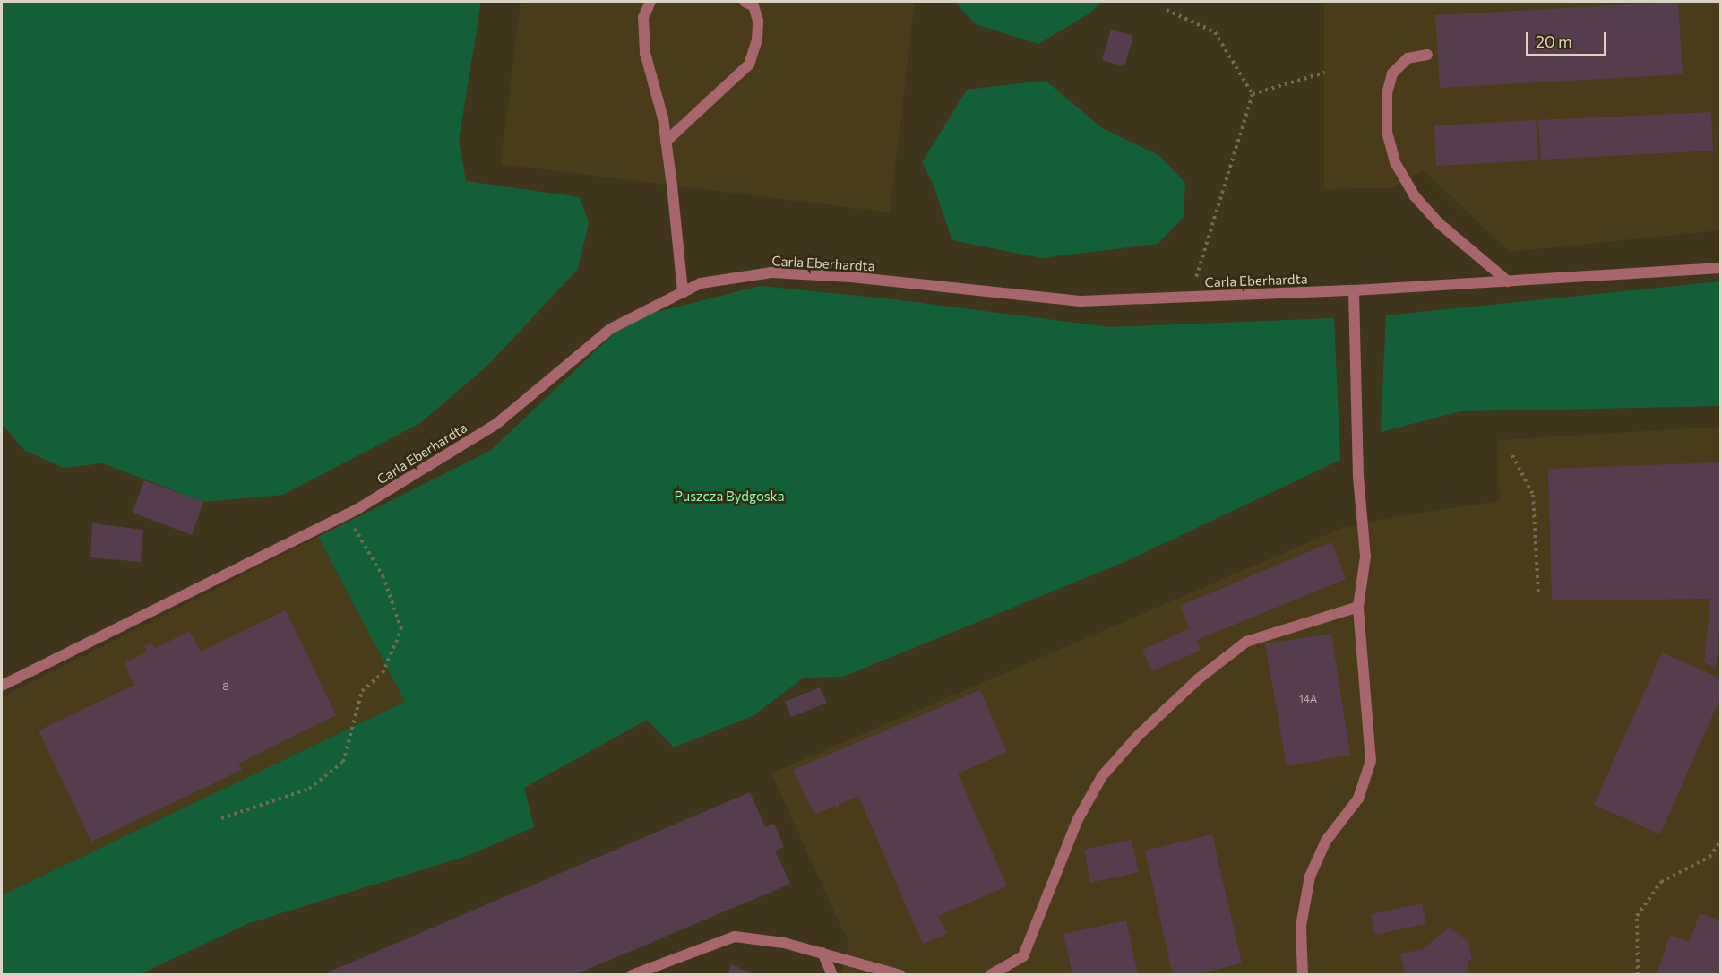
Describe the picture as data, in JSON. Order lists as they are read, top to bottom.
{
  "streets": {
    "street": ["Carla Eberhardta"]
  },
  "parks": ["Puszcza Bydgoska"],
  "house_numbers": ["8", "14A"],
  "scale_bar": "20 m"
}
